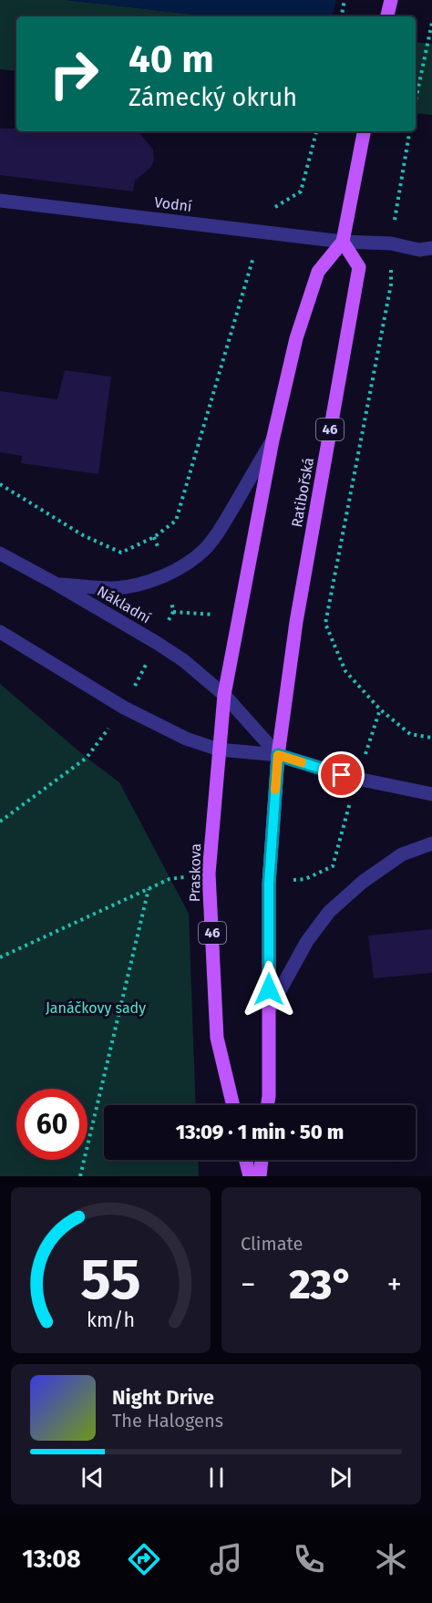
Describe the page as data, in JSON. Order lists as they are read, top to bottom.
{
  "streets": {
    "main road": ["46", "Ratibořská", "Praskova"],
    "street": ["Vodní", "Nákladní"]
  },
  "crossings": [
    ["Vodní", "46"],
    ["Vodní", "Ratibořská"],
    ["46", "Ratibořská"],
    ["46", "Nákladní"],
    ["46", "Praskova"],
    ["Ratibořská", "Nákladní"],
    ["Nákladní", "Praskova"]
  ],
  "parks": ["Janáčkovy sady"],
  "page": {
    "turn": ["40 m", "Zámecký okruh"],
    "limit": "60",
    "trip": "13:09 · 1 min · 50 m",
    "tile": "Climate",
    "heat": ["−", "23°", "+"],
    "song": ["Night Drive", "The Halogens"],
    "tabs": "13:08",
    "gauge": ["55", "km/h"]
  }
}
